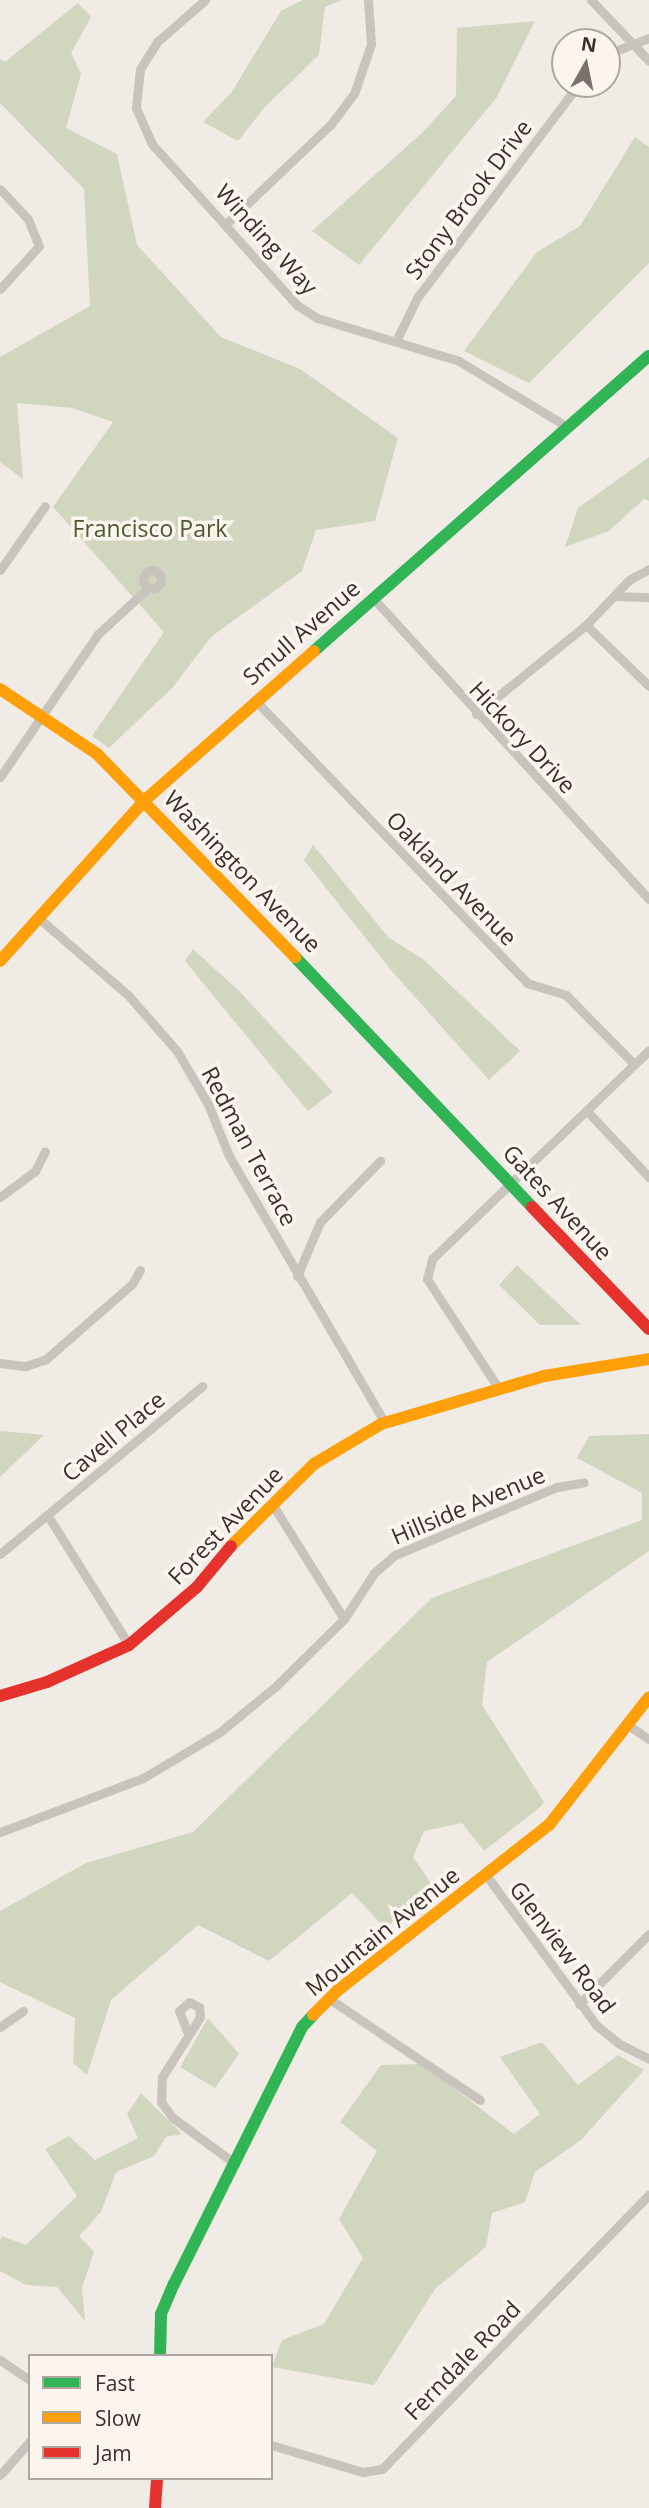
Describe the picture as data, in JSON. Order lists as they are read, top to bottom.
{
  "streets": {
    "street": [
      "Stony Brook Drive",
      "Winding Way",
      "Smull Avenue",
      "Hickory Drive",
      "Washington Avenue",
      "Oakland Avenue",
      "Redman Terrace",
      "Gates Avenue",
      "Cavell Place",
      "Hillside Avenue",
      "Forest Avenue",
      "Mountain Avenue",
      "Glenview Road",
      "Ferndale Road"
    ]
  },
  "crossings": [
    ["Stony Brook Drive", "Winding Way"],
    ["Winding Way", "Smull Avenue"],
    ["Smull Avenue", "Hickory Drive"],
    ["Smull Avenue", "Washington Avenue"],
    ["Smull Avenue", "Oakland Avenue"],
    ["Smull Avenue", "Redman Terrace"],
    ["Washington Avenue", "Gates Avenue"],
    ["Redman Terrace", "Forest Avenue"],
    ["Mountain Avenue", "Glenview Road"]
  ],
  "parks": ["Francisco Park"],
  "legend": ["Fast", "Slow", "Jam"],
  "north": "top"
}
